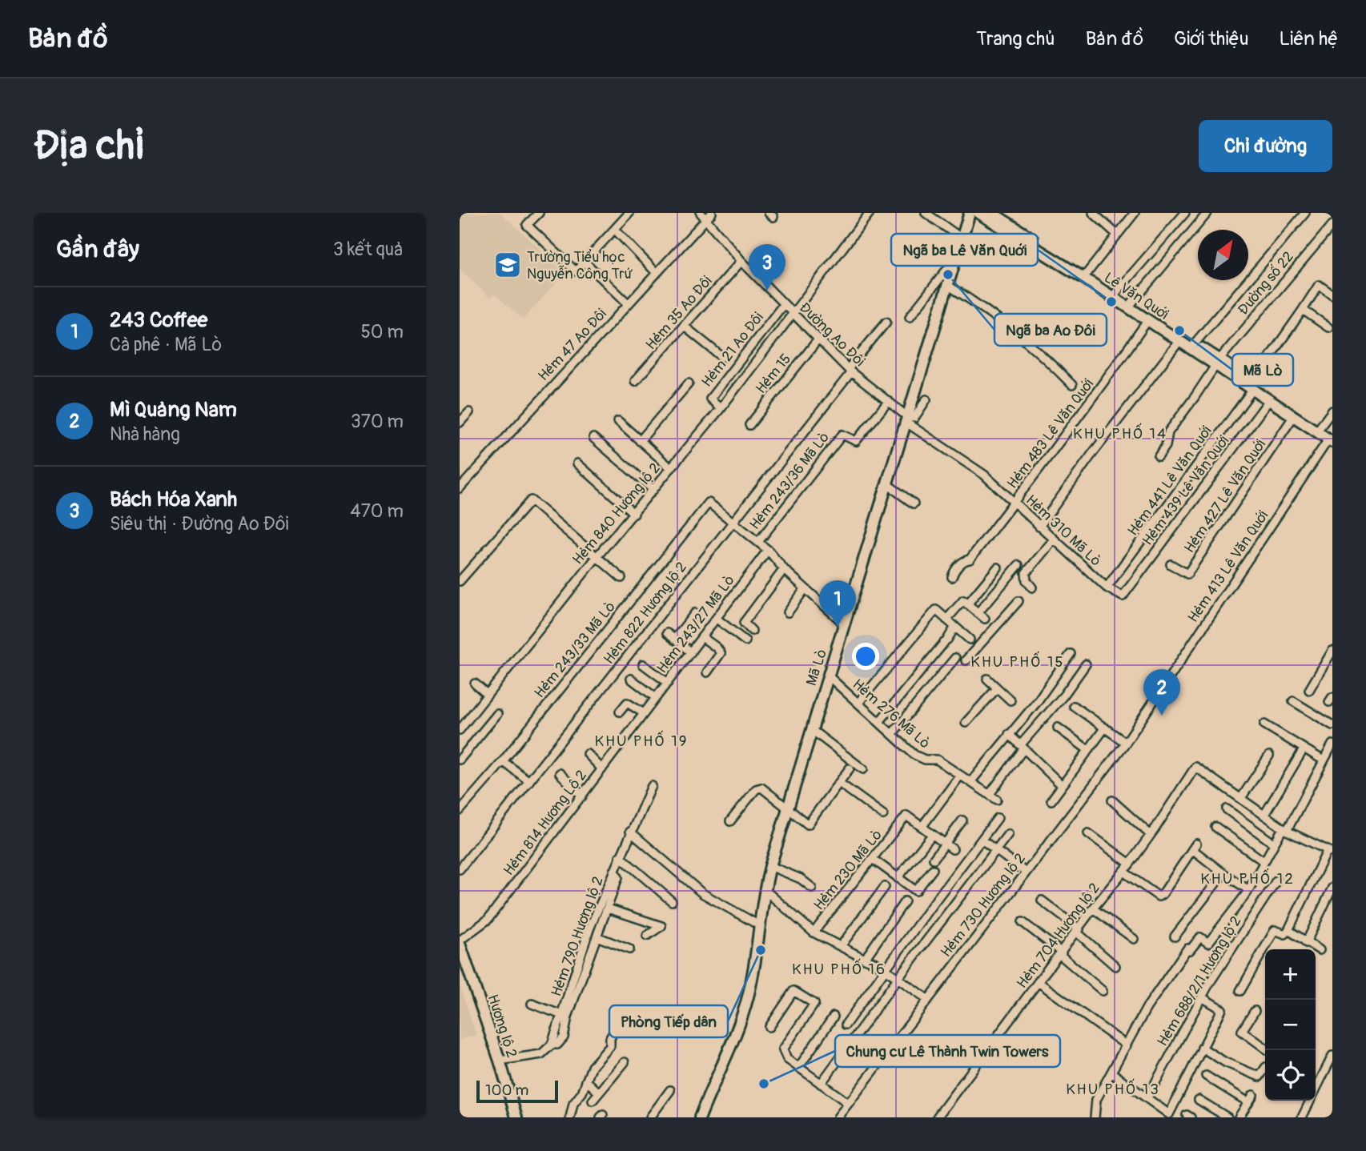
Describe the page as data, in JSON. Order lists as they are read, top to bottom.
{
  "streets": {
    "main road": ["Lê Văn Quới", "Mã Lò", "Hương lộ 2"],
    "street": [
      "Đường số 22",
      "Hẻm 35 Ao Đôi",
      "Đường Ao Đôi",
      "Hẻm 47 Ao Đôi",
      "Hẻm 21 Ao Đôi",
      "Hẻm 15",
      "Hẻm 483 Lê Văn Quới",
      "Hẻm 243/36 Mã Lò",
      "Hẻm 441 Lê Văn Quới",
      "Hẻm 439 Lê Văn Quới",
      "Hẻm 427 Lê Văn Quới",
      "Hẻm 840 Hương lộ 2",
      "Hẻm 310 Mã Lò",
      "Hẻm 413 Lê Văn Quới",
      "Hẻm 822 Hương lộ 2",
      "Hẻm 243/27 Mã Lò",
      "Hẻm 243/33 Mã Lò",
      "Hẻm 276 Mã Lò",
      "Hẻm 814 Hương Lộ 2",
      "Hẻm 230 Mã Lò",
      "Hẻm 730 Hương lộ 2",
      "Hẻm 704 Hương lộ 2",
      "Hẻm 790 Hương lộ 2",
      "Hẻm 688/2/1 Hương lộ 2"
    ]
  },
  "crossings": [
    ["Đường số 22", "Lê Văn Quới"],
    ["Lê Văn Quới", "Hẻm 483 Lê Văn Quới"],
    ["Lê Văn Quới", "Hẻm 441 Lê Văn Quới"],
    ["Lê Văn Quới", "Hẻm 439 Lê Văn Quới"],
    ["Lê Văn Quới", "Hẻm 427 Lê Văn Quới"],
    ["Lê Văn Quới", "Hẻm 413 Lê Văn Quới"],
    ["Hẻm 35 Ao Đôi", "Đường Ao Đôi"],
    ["Đường Ao Đôi", "Hẻm 47 Ao Đôi"],
    ["Đường Ao Đôi", "Hẻm 21 Ao Đôi"],
    ["Đường Ao Đôi", "Hẻm 15"],
    ["Đường Ao Đôi", "Hẻm 243/36 Mã Lò"],
    ["Đường Ao Đôi", "Hẻm 840 Hương lộ 2"],
    ["Đường Ao Đôi", "Hẻm 310 Mã Lò"],
    ["Đường Ao Đôi", "Hẻm 822 Hương lộ 2"],
    ["Đường Ao Đôi", "Mã Lò"],
    ["Hẻm 21 Ao Đôi", "Hẻm 840 Hương lộ 2"],
    ["Hẻm 483 Lê Văn Quới", "Hẻm 310 Mã Lò"],
    ["Hẻm 441 Lê Văn Quới", "Hẻm 310 Mã Lò"],
    ["Hẻm 439 Lê Văn Quới", "Hẻm 310 Mã Lò"],
    ["Hẻm 310 Mã Lò", "Mã Lò"],
    ["Hẻm 413 Lê Văn Quới", "Hẻm 730 Hương lộ 2"],
    ["Hẻm 822 Hương lộ 2", "Hẻm 243/33 Mã Lò"],
    ["Hẻm 243/27 Mã Lò", "Hẻm 814 Hương Lộ 2"],
    ["Mã Lò", "Hẻm 276 Mã Lò"],
    ["Mã Lò", "Hẻm 230 Mã Lò"],
    ["Hẻm 814 Hương Lộ 2", "Hương lộ 2"],
    ["Hẻm 790 Hương lộ 2", "Hương lộ 2"]
  ],
  "districts": [
    "KHU PHỐ 14",
    "KHU PHỐ 15",
    "KHU PHỐ 19",
    "KHU PHỐ 12",
    "KHU PHỐ 16",
    "KHU PHỐ 13"
  ],
  "places": {
    "school or university": ["Trường Tiểu học Nguyễn Công Trứ"],
    "other": [
      "Ngã ba Ao Đôi",
      "Ngã ba Lê Văn Quới",
      "Mã Lò",
      "Phòng Tiếp dân",
      "Chung cư Lê Thành Twin Towers"
    ]
  },
  "scale_bar": "100 m",
  "north": "top right",
  "page": {
    "header": "Bản đồ",
    "nav": [
      "Trang chủ",
      "Bản đồ",
      "Giới thiệu",
      "Liên hệ"
    ],
    "buttons": "Chỉ đường",
    "title": "Địa chỉ",
    "heading": ["Gần đây", "3 kết quả"],
    "pins": ["3", "1", "2"],
    "list": [
      {
        "mark": "1",
        "name": "243 Coffee",
        "note": "Cà phê · Mã Lò",
        "value": "50 m"
      },
      {
        "mark": "2",
        "name": "Mì Quảng Nam",
        "note": "Nhà hàng",
        "value": "370 m"
      },
      {
        "mark": "3",
        "name": "Bách Hóa Xanh",
        "note": "Siêu thị · Đường Ao Đôi",
        "value": "470 m"
      }
    ],
    "map_buttons": ["+", "−"],
    "scale": "100 m"
  }
}
